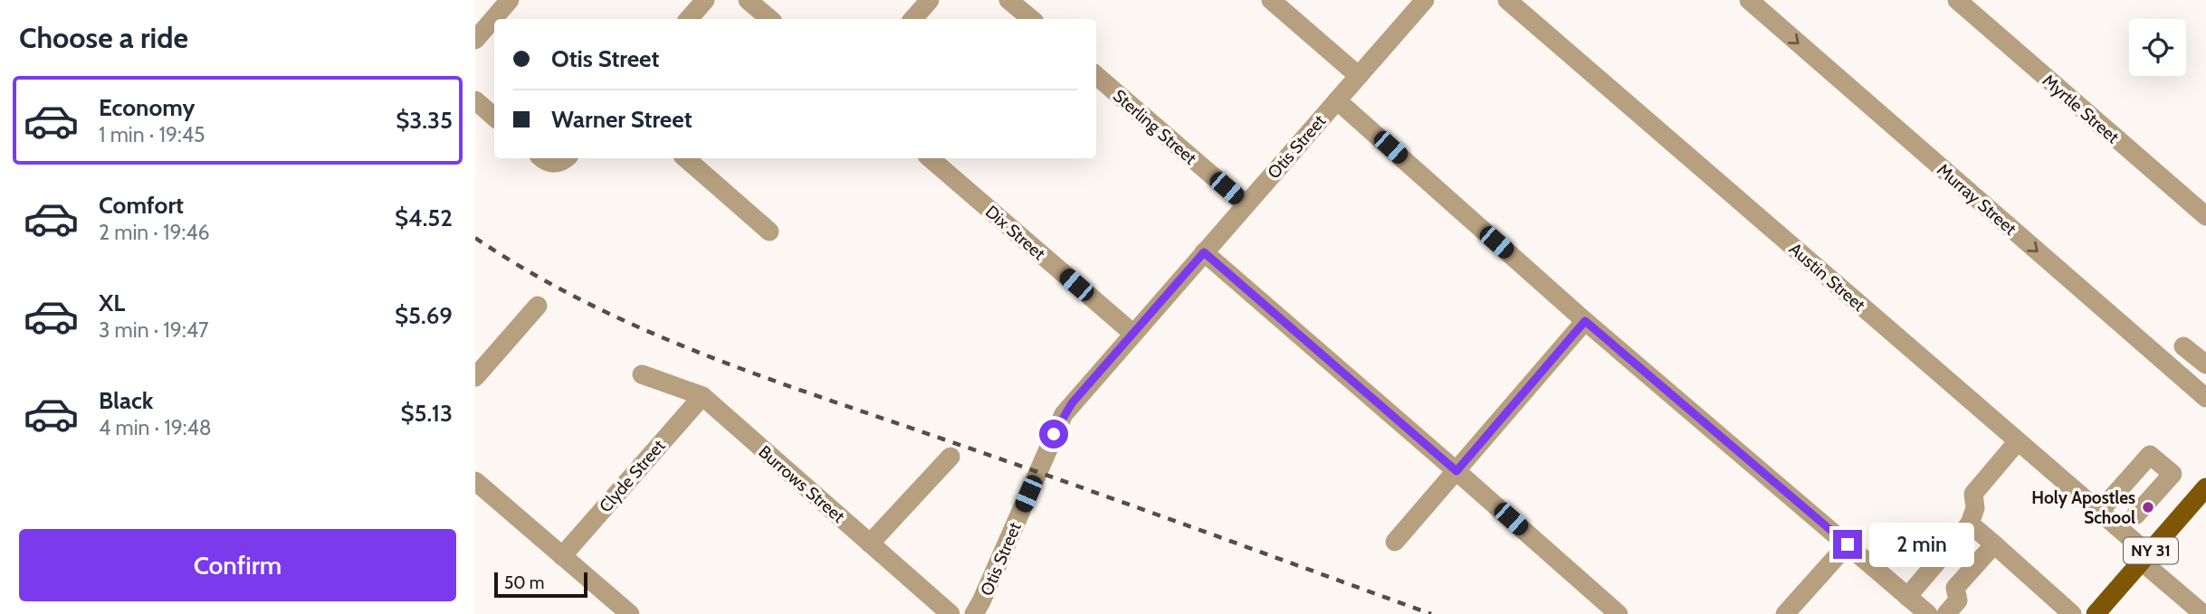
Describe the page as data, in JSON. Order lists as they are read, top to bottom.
{
  "streets": {
    "main road": ["NY 31"],
    "street": [
      "Myrtle Street",
      "Sterling Street",
      "Otis Street",
      "Murray Street",
      "Dix Street",
      "Austin Street",
      "Clyde Street",
      "Burrows Street"
    ]
  },
  "crossings": [
    ["Sterling Street", "Otis Street"],
    ["Otis Street", "Dix Street"],
    ["Austin Street", "NY 31"],
    ["Clyde Street", "Burrows Street"]
  ],
  "one_way": ["Murray Street"],
  "places": ["Holy Apostles School"],
  "scale_bar": "50 m",
  "page": {
    "heading": "Choose a ride",
    "banner": ["Otis Street", "Warner Street"],
    "list": [
      {
        "name": "Economy",
        "note": "1 min · 19:45",
        "value": "$3.35"
      },
      {
        "name": "Comfort",
        "note": "2 min · 19:46",
        "value": "$4.52"
      },
      {
        "name": "XL",
        "note": "3 min · 19:47",
        "value": "$5.69"
      },
      {
        "name": "Black",
        "note": "4 min · 19:48",
        "value": "$5.13"
      }
    ],
    "buttons": "Confirm",
    "bubble": "2 min",
    "scale": "50 m"
  }
}
